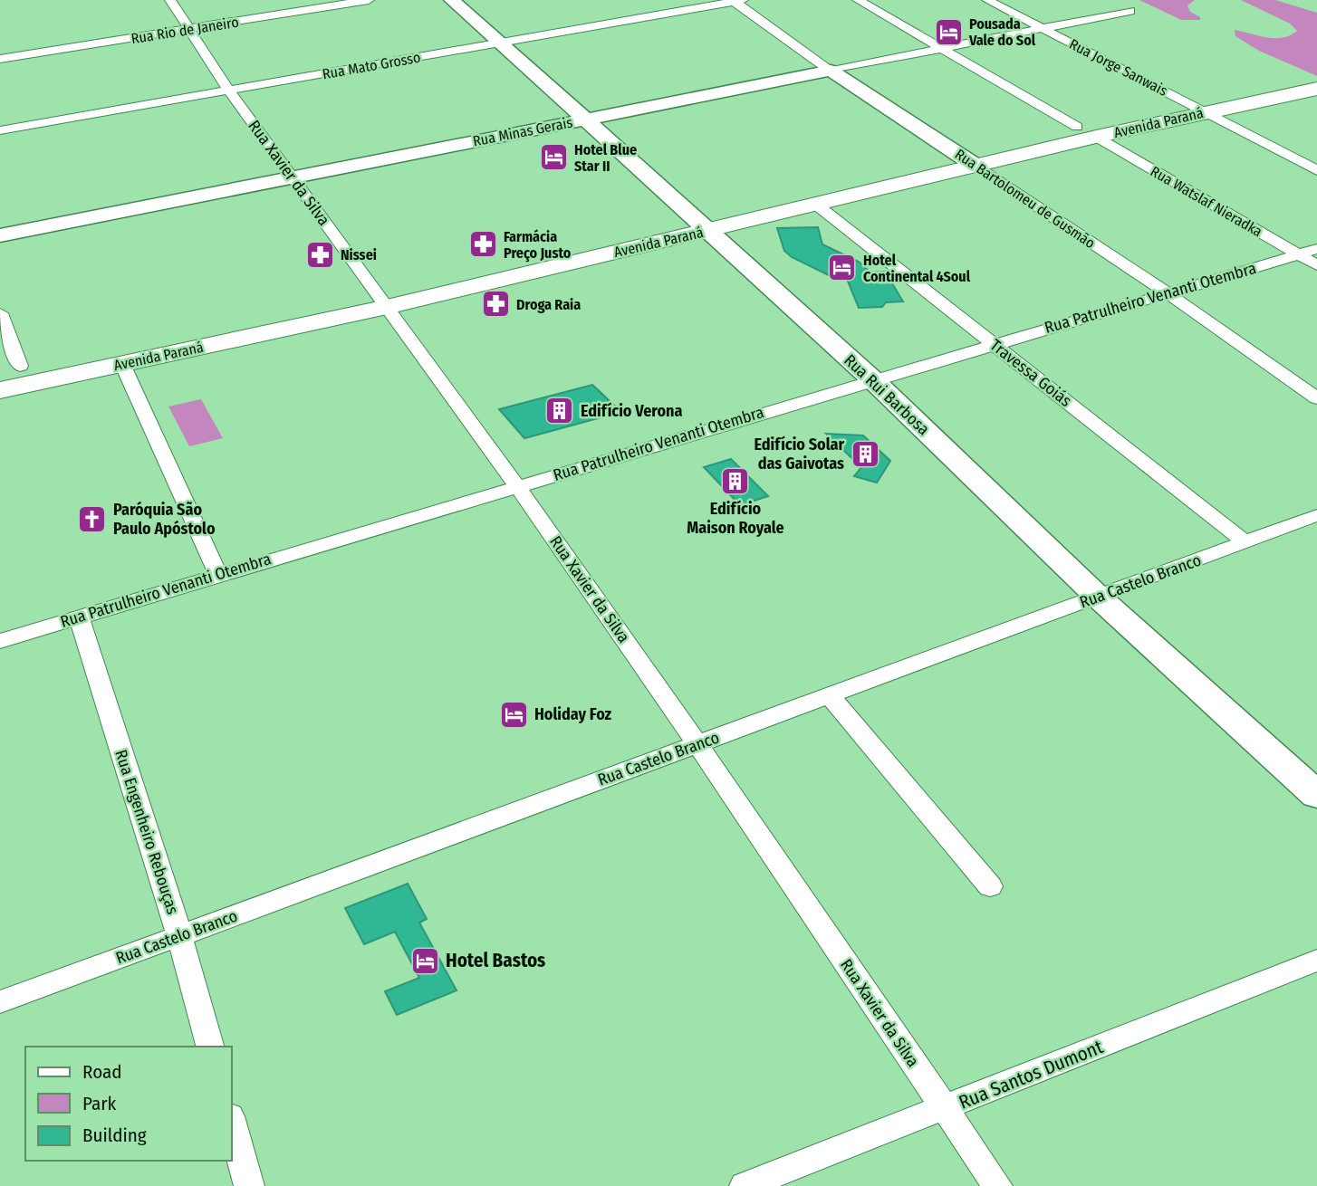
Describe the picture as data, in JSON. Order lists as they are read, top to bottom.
{
  "streets": {
    "main road": ["Avenida Paraná"],
    "street": [
      "Rua Rio de Janeiro",
      "Rua Mato Grosso",
      "Rua Jorge Sanwais",
      "Rua Minas Gerais",
      "Rua Xavier da Silva",
      "Rua Bartolomeu de Gusmão",
      "Rua Watslaf Nieradka",
      "Rua Patrulheiro Venanti Otembra",
      "Travessa Goiás",
      "Rua Rui Barbosa",
      "Rua Castelo Branco",
      "Rua Engenheiro Rebouças",
      "Rua Santos Dumont"
    ]
  },
  "crossings": [
    ["Rua Rio de Janeiro", "Rua Xavier da Silva"],
    ["Rua Mato Grosso", "Rua Xavier da Silva"],
    ["Rua Mato Grosso", "Rua Bartolomeu de Gusmão"],
    ["Rua Mato Grosso", "Rua Rui Barbosa"],
    ["Rua Jorge Sanwais", "Avenida Paraná"],
    ["Rua Jorge Sanwais", "Rua Minas Gerais"],
    ["Avenida Paraná", "Rua Xavier da Silva"],
    ["Avenida Paraná", "Rua Bartolomeu de Gusmão"],
    ["Avenida Paraná", "Rua Watslaf Nieradka"],
    ["Avenida Paraná", "Travessa Goiás"],
    ["Avenida Paraná", "Rua Rui Barbosa"],
    ["Rua Minas Gerais", "Rua Xavier da Silva"],
    ["Rua Minas Gerais", "Rua Bartolomeu de Gusmão"],
    ["Rua Minas Gerais", "Rua Watslaf Nieradka"],
    ["Rua Minas Gerais", "Rua Rui Barbosa"],
    ["Rua Xavier da Silva", "Rua Patrulheiro Venanti Otembra"],
    ["Rua Xavier da Silva", "Rua Castelo Branco"],
    ["Rua Xavier da Silva", "Rua Santos Dumont"],
    ["Rua Bartolomeu de Gusmão", "Rua Patrulheiro Venanti Otembra"],
    ["Rua Watslaf Nieradka", "Rua Patrulheiro Venanti Otembra"],
    ["Rua Patrulheiro Venanti Otembra", "Travessa Goiás"],
    ["Rua Patrulheiro Venanti Otembra", "Rua Rui Barbosa"],
    ["Rua Patrulheiro Venanti Otembra", "Rua Engenheiro Rebouças"],
    ["Travessa Goiás", "Rua Castelo Branco"],
    ["Rua Rui Barbosa", "Rua Castelo Branco"],
    ["Rua Castelo Branco", "Rua Engenheiro Rebouças"]
  ],
  "places": {
    "hotel": [
      "Pousada Vale do Sol",
      "Hotel Blue Star II",
      "Hotel Continental 4Soul",
      "Holiday Foz",
      "Hotel Bastos"
    ],
    "pharmacy": ["Farmácia Preço Justo", "Nissei", "Droga Raia"],
    "building": ["Edifício Verona", "Edifício Solar das Gaivotas", "Edifício Maison Royale"],
    "church": ["Paróquia São Paulo Apóstolo"]
  },
  "legend": ["Road", "Park", "Building"]
}
